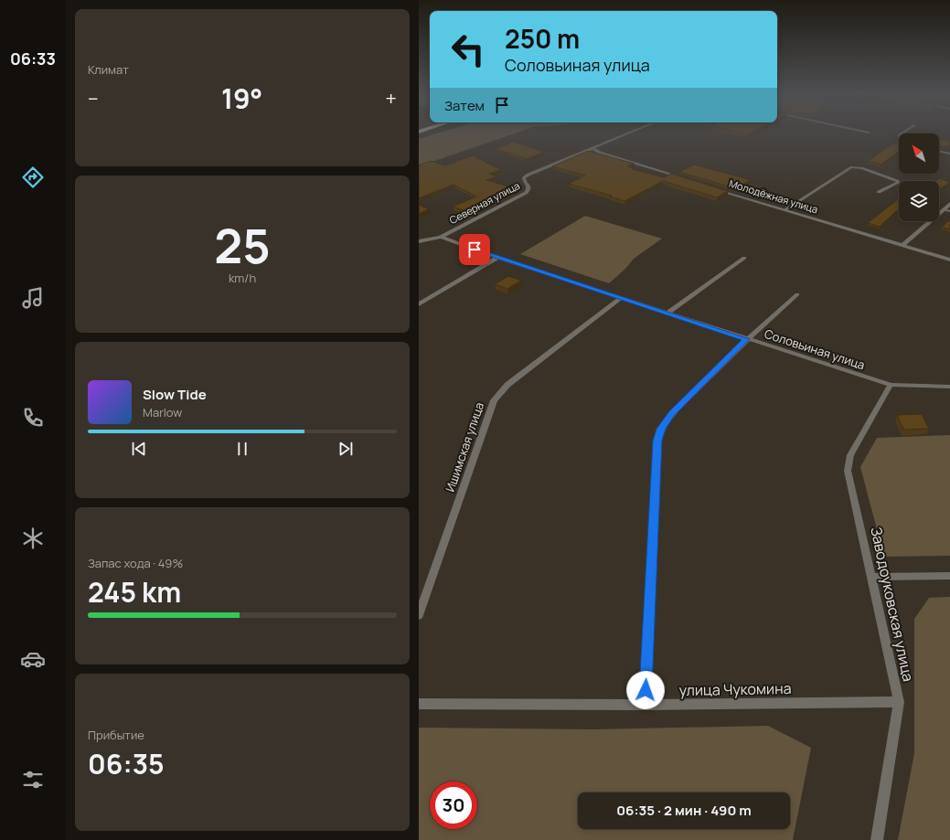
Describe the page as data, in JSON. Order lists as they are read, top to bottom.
{
  "streets": {
    "street": [
      "Молодёжная улица",
      "Северная улица",
      "Соловьиная улица",
      "Ишимская улица",
      "Заводоуковская улица",
      "улица Чукомина"
    ]
  },
  "crossings": [
    ["Северная улица", "Соловьиная улица"],
    ["Соловьиная улица", "Ишимская улица"],
    ["Соловьиная улица", "Заводоуковская улица"],
    ["Заводоуковская улица", "улица Чукомина"]
  ],
  "north": "top left",
  "page": {
    "tabs": "06:33",
    "tile": [
      "Климат",
      ["25", "km/h"],
      ["Запас хода · 49%", "245 km"],
      ["Прибытие", "06:35"]
    ],
    "turn": ["250 m", "Соловьиная улица"],
    "heat": ["−", "19°", "+"],
    "then": "Затем",
    "song": ["Slow Tide", "Marlow"],
    "limit": "30",
    "trip": "06:35 · 2 мин · 490 m"
  }
}
